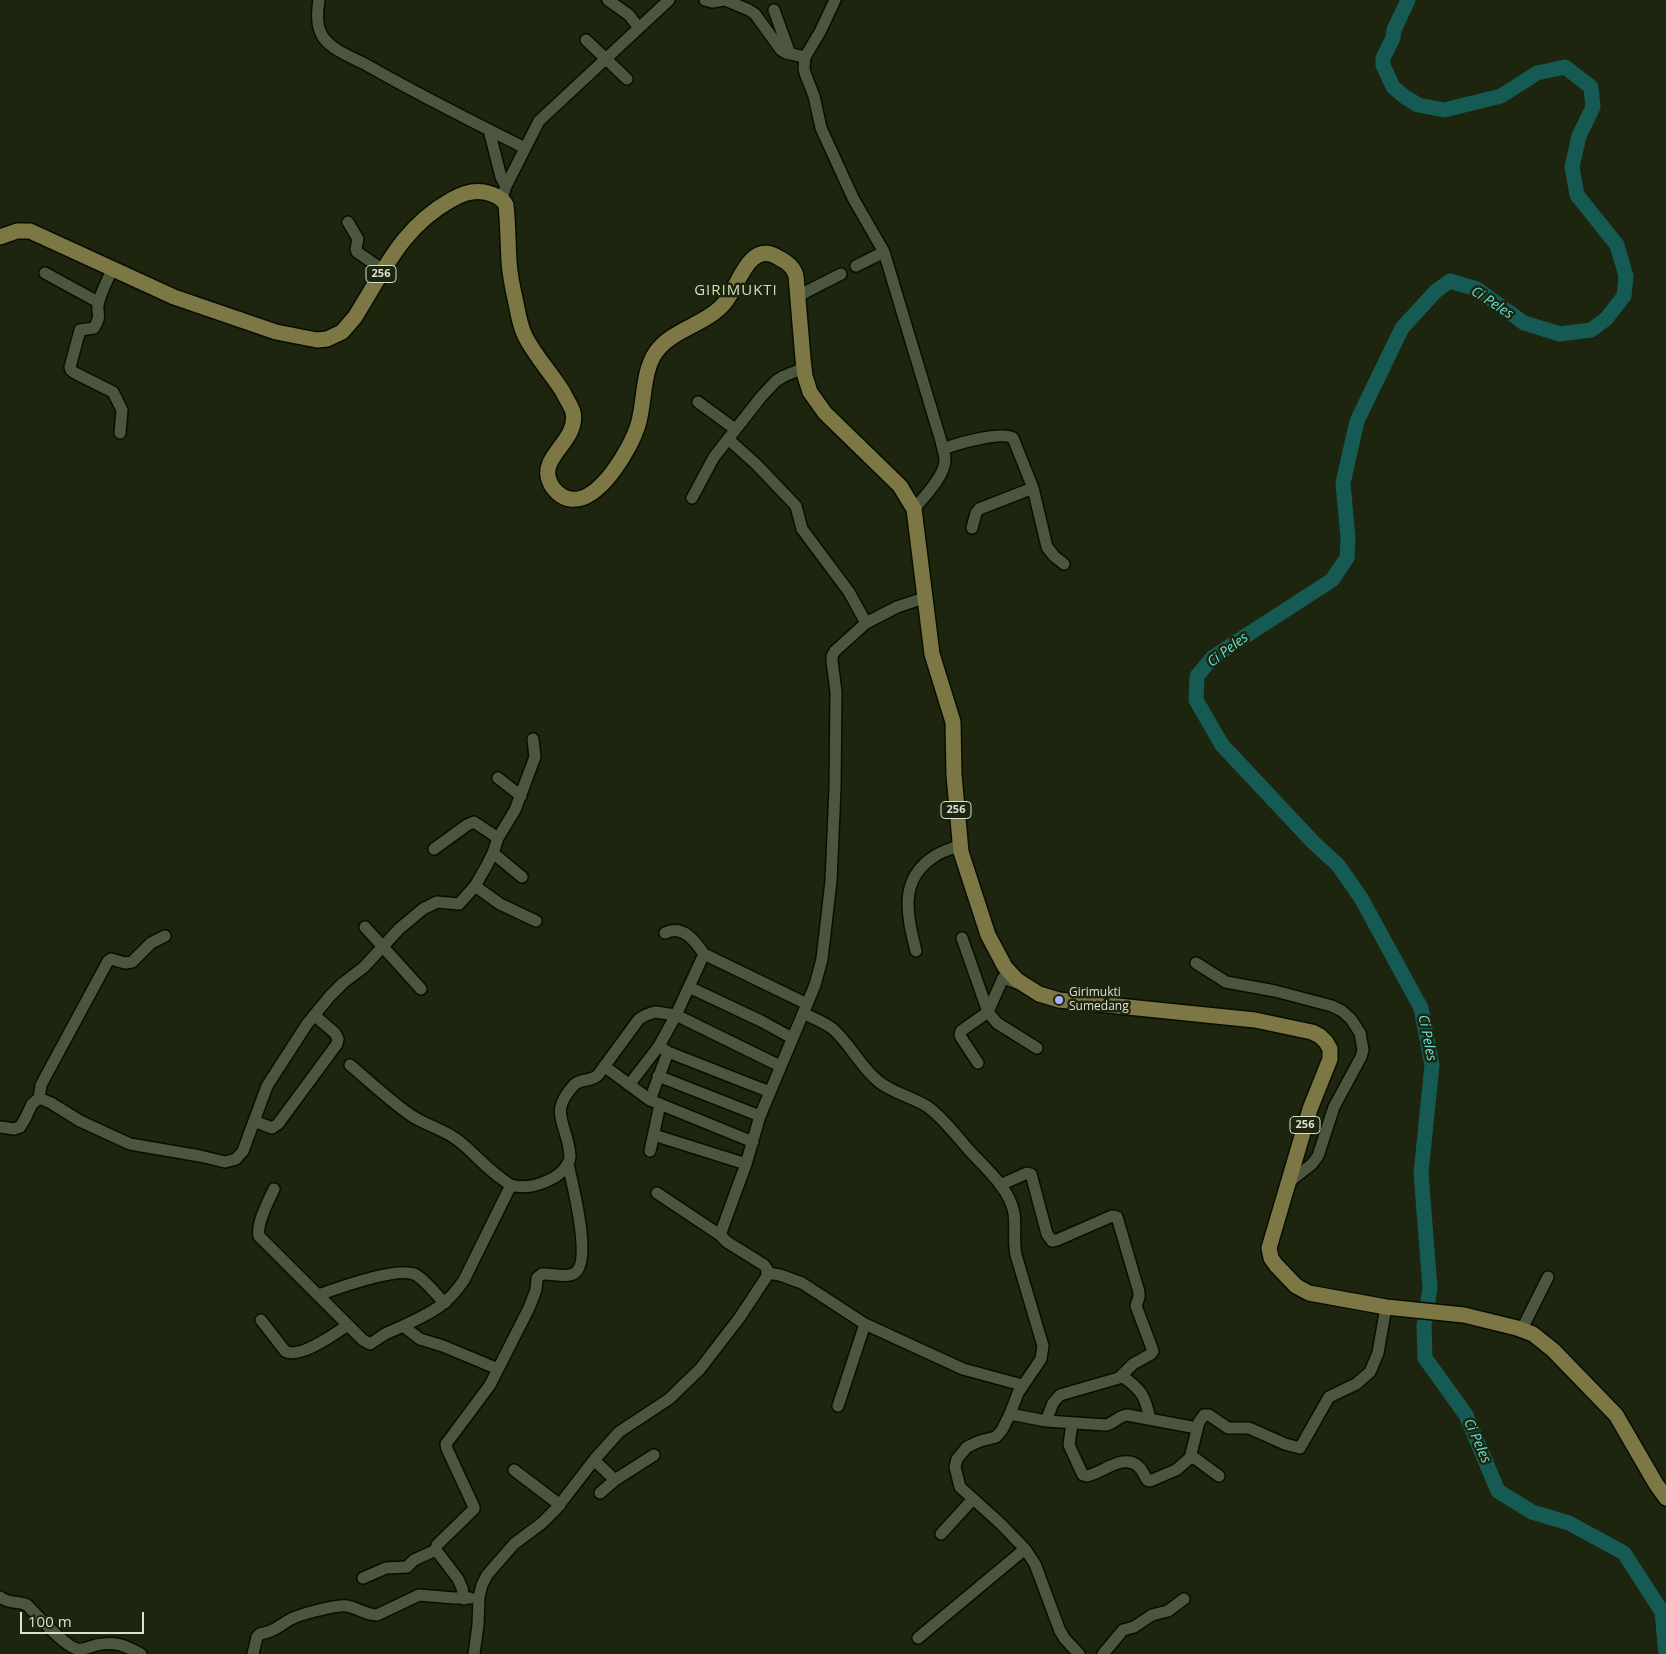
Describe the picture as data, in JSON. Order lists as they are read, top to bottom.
{
  "streets": {
    "main road": ["256"]
  },
  "districts": ["GIRIMUKTI"],
  "water": ["Ci Peles"],
  "places": ["Girimukti Sumedang"],
  "scale_bar": "100 m"
}
